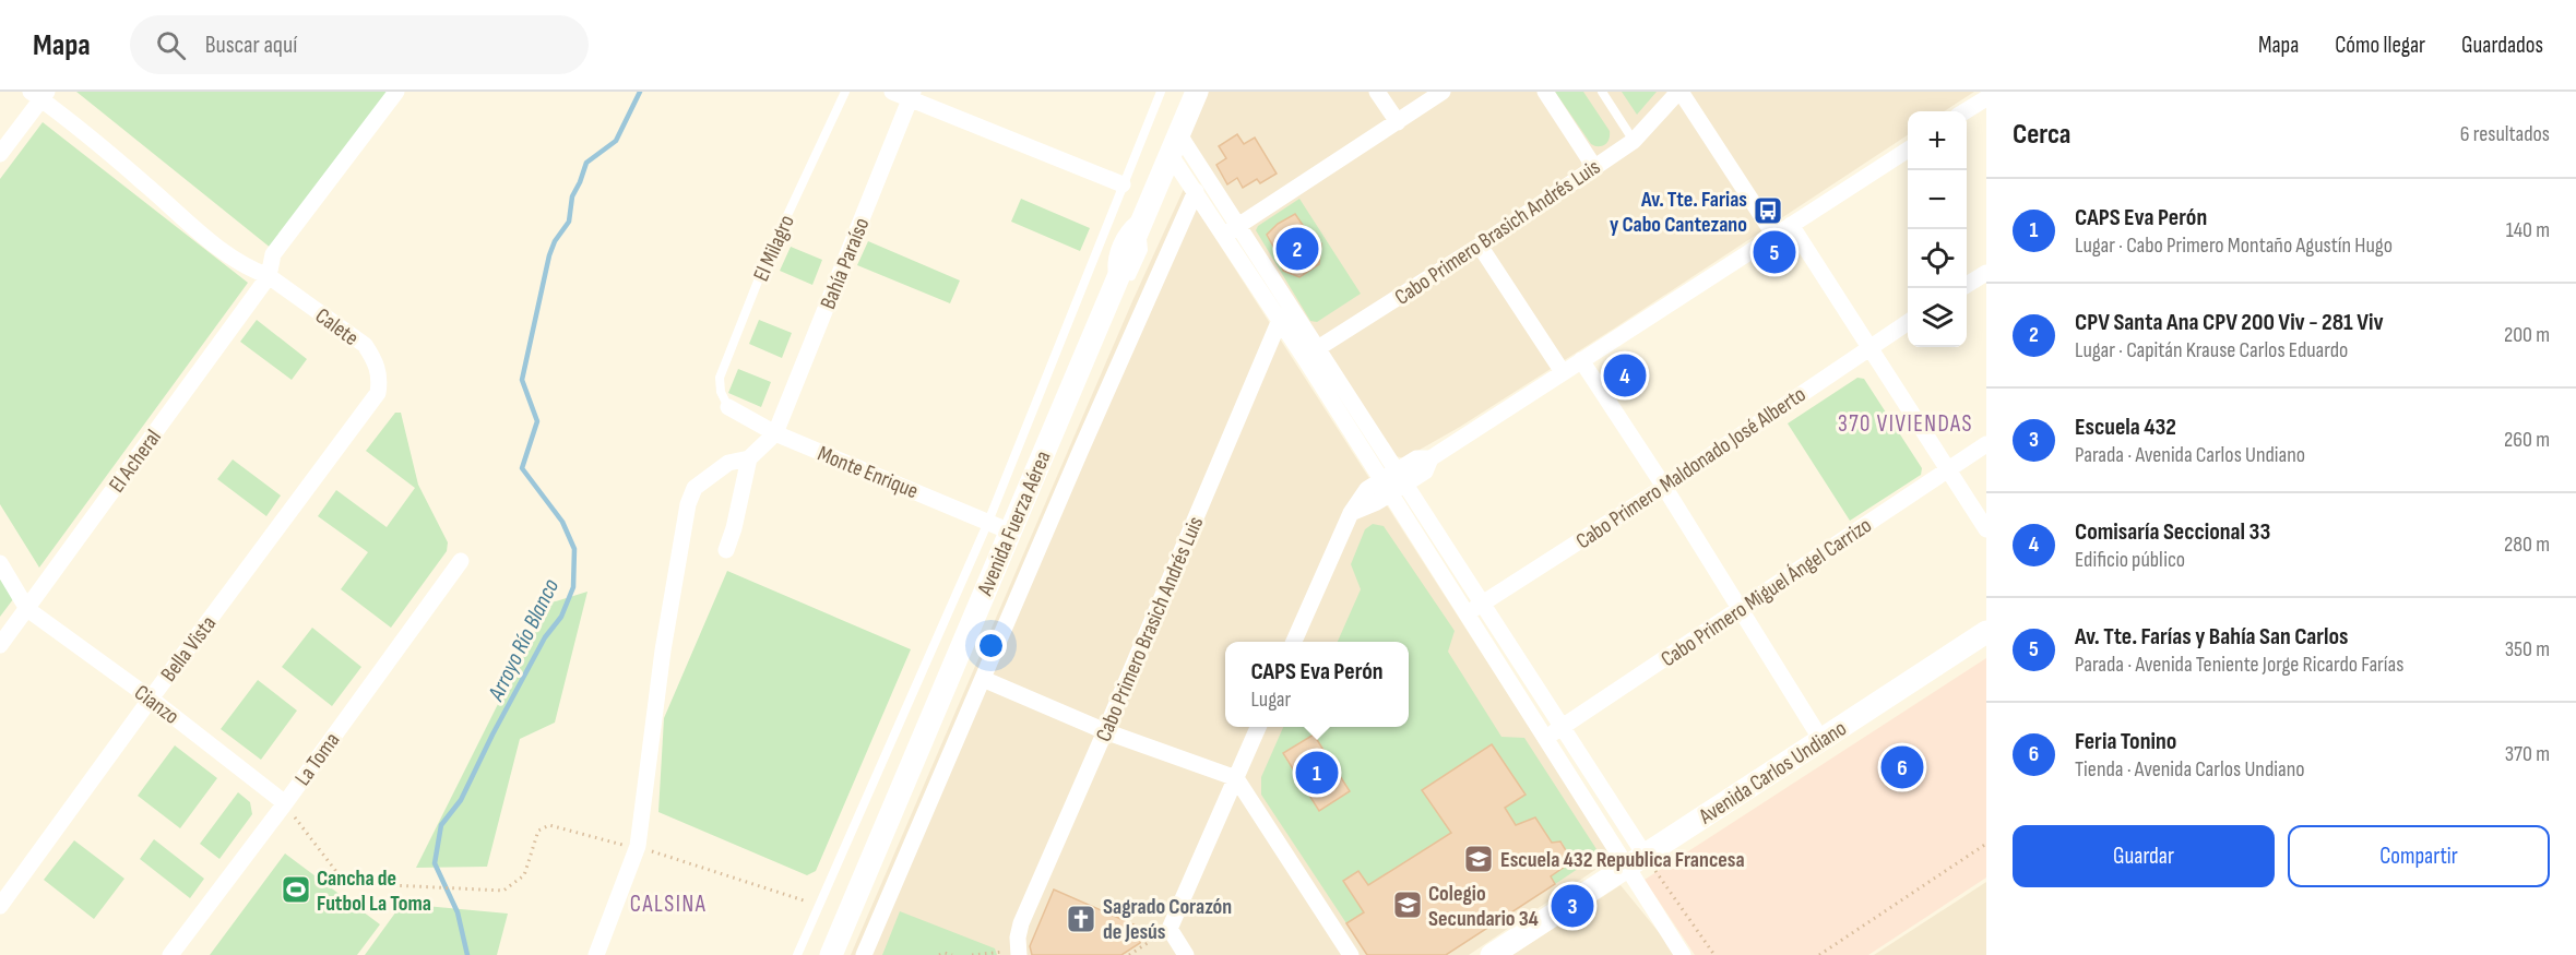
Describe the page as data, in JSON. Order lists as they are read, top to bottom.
{
  "streets": {
    "main road": ["Avenida Fuerza Aérea", "Avenida Carlos Undiano"],
    "street": [
      "Cabo Primero Brasich Andrés Luis",
      "Bahía Paraíso",
      "Calete",
      "El Acheral",
      "Cabo Primero Maldonado José Alberto",
      "Monte Enrique",
      "Cabo Primero Miguel Ángel Carrizo",
      "Bella Vista",
      "Cianzo",
      "La Toma"
    ],
    "lane": ["El Milagro"]
  },
  "crossings": [
    ["El Milagro", "Monte Enrique"],
    ["Bahía Paraíso", "Monte Enrique"],
    ["Calete", "El Acheral"],
    ["Calete", "Bella Vista"],
    ["El Acheral", "Cianzo"],
    ["Monte Enrique", "Avenida Fuerza Aérea"],
    ["Bella Vista", "Cianzo"],
    ["Cianzo", "La Toma"]
  ],
  "districts": ["370 VIVIENDAS", "CALSINA"],
  "water": ["Arroyo Río Blanco"],
  "places": {
    "bus stop": ["Av. Tte. Farias y Cabo Cantezano"],
    "school or university": ["Escuela 432 Republica Francesa", "Colegio Secundario 34"],
    "sports": ["Cancha de Futbol La Toma"],
    "church": ["Sagrado Corazón de Jesús"]
  },
  "page": {
    "header": "Mapa",
    "search": "Buscar aquí",
    "nav": ["Mapa", "Cómo llegar", "Guardados"],
    "heading": ["Cerca", "6 resultados"],
    "map_buttons": ["+", "−"],
    "list": [
      {
        "mark": "1",
        "name": "CAPS Eva Perón",
        "note": "Lugar · Cabo Primero Montaño Agustín Hugo",
        "value": "140 m"
      },
      {
        "mark": "2",
        "name": "CPV Santa Ana CPV 200 Viv - 281 Viv",
        "note": "Lugar · Capitán Krause Carlos Eduardo",
        "value": "200 m"
      },
      {
        "mark": "3",
        "name": "Escuela 432",
        "note": "Parada · Avenida Carlos Undiano",
        "value": "260 m"
      },
      {
        "mark": "4",
        "name": "Comisaría Seccional 33",
        "note": "Edificio público",
        "value": "280 m"
      },
      {
        "mark": "5",
        "name": "Av. Tte. Farías y Bahía San Carlos",
        "note": "Parada · Avenida Teniente Jorge Ricardo Farías",
        "value": "350 m"
      },
      {
        "mark": "6",
        "name": "Feria Tonino",
        "note": "Tienda · Avenida Carlos Undiano",
        "value": "370 m"
      }
    ],
    "pins": [
      "2",
      "5",
      "4",
      "6",
      "1",
      "3"
    ],
    "popup": ["CAPS Eva Perón", "Lugar"],
    "buttons": ["Guardar", "Compartir"]
  }
}
